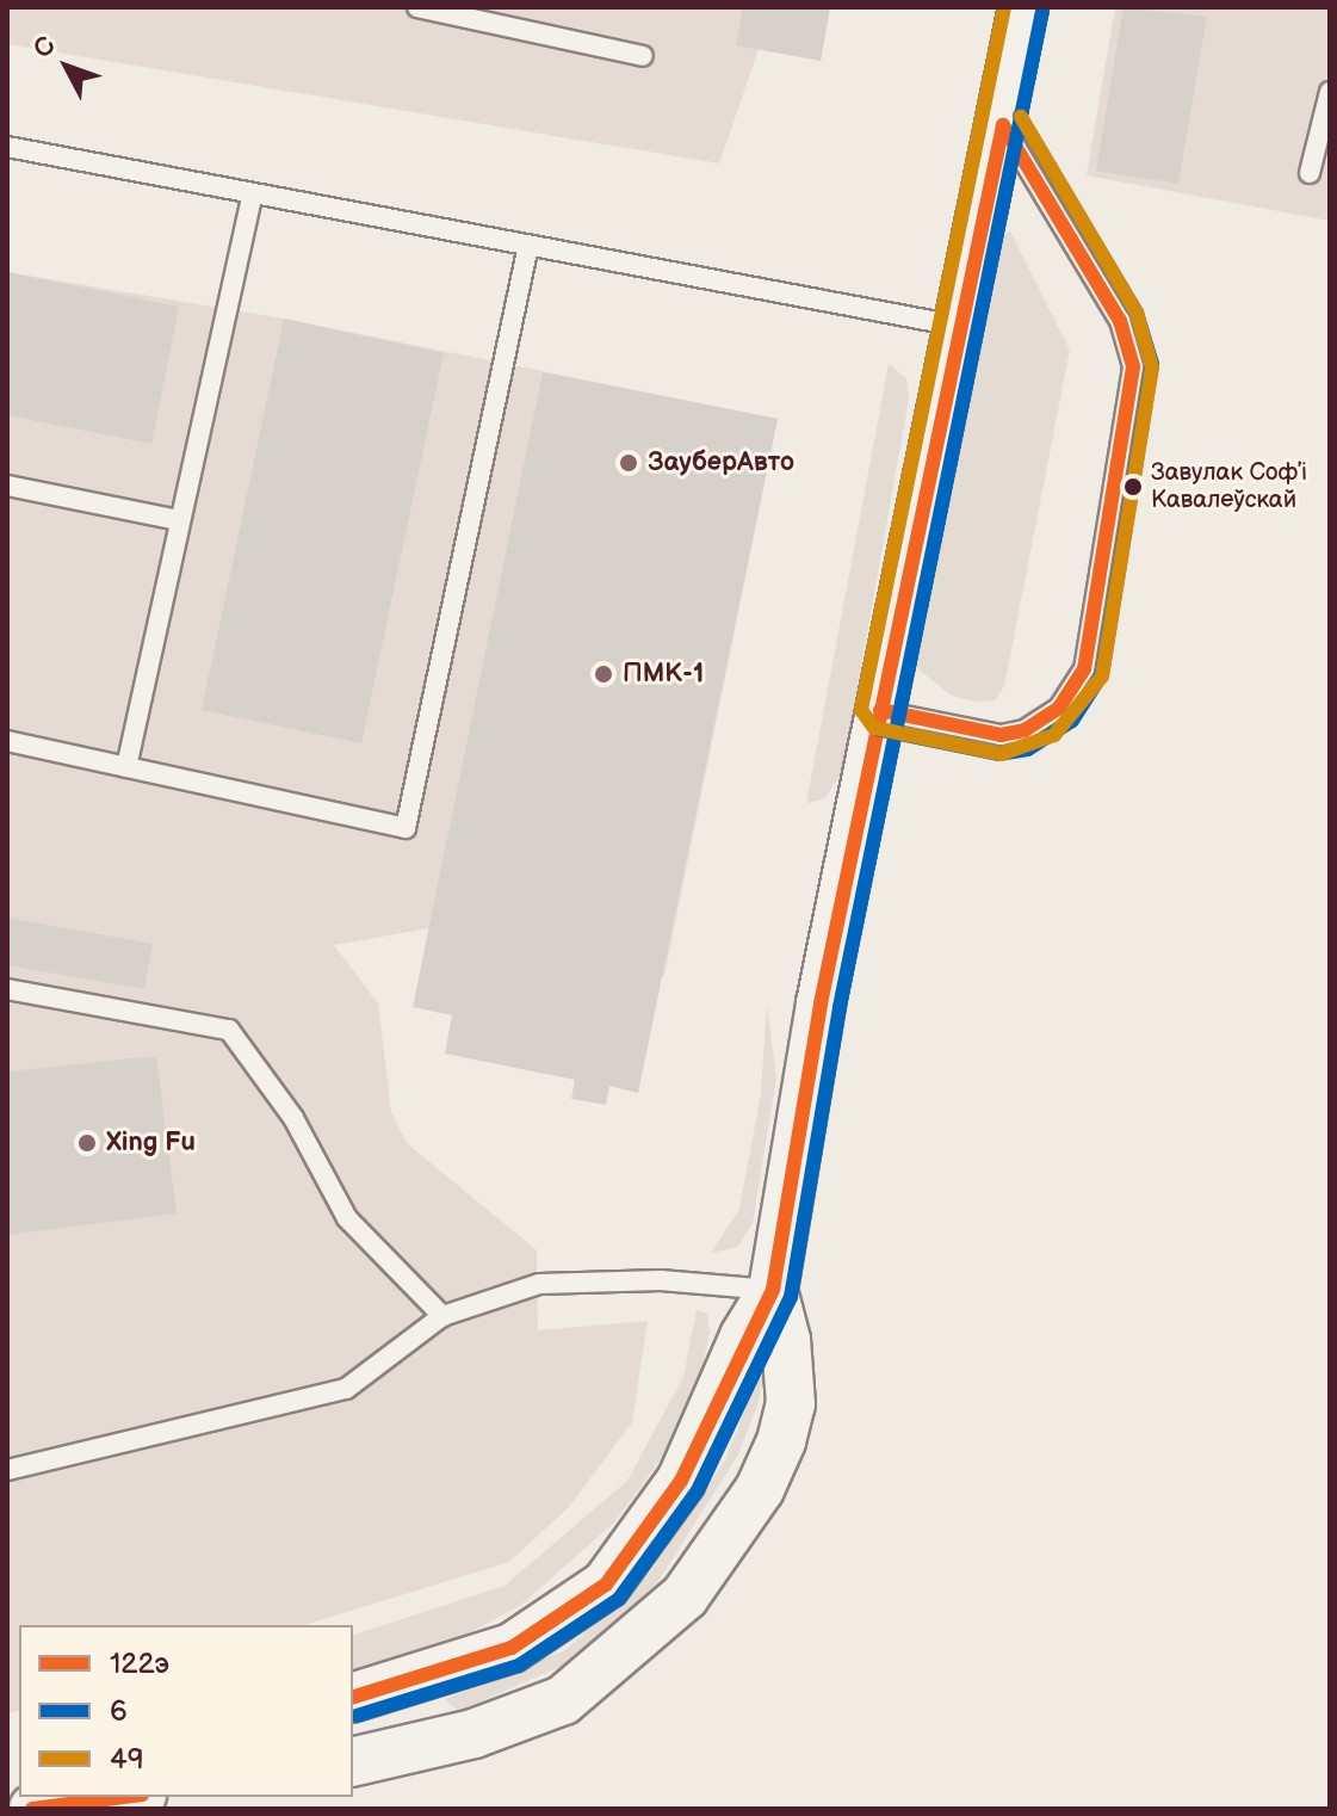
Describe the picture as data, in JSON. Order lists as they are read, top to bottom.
{
  "places": [
    "ЗауберАвто",
    "Завулак Софʼі Кавалеўскай",
    "ПМК-1",
    "Xing Fu"
  ],
  "lines": ["transit line 49", "transit line 6", "transit line 122э"],
  "legend": ["122э", "6", "49"],
  "north": "top left"
}
